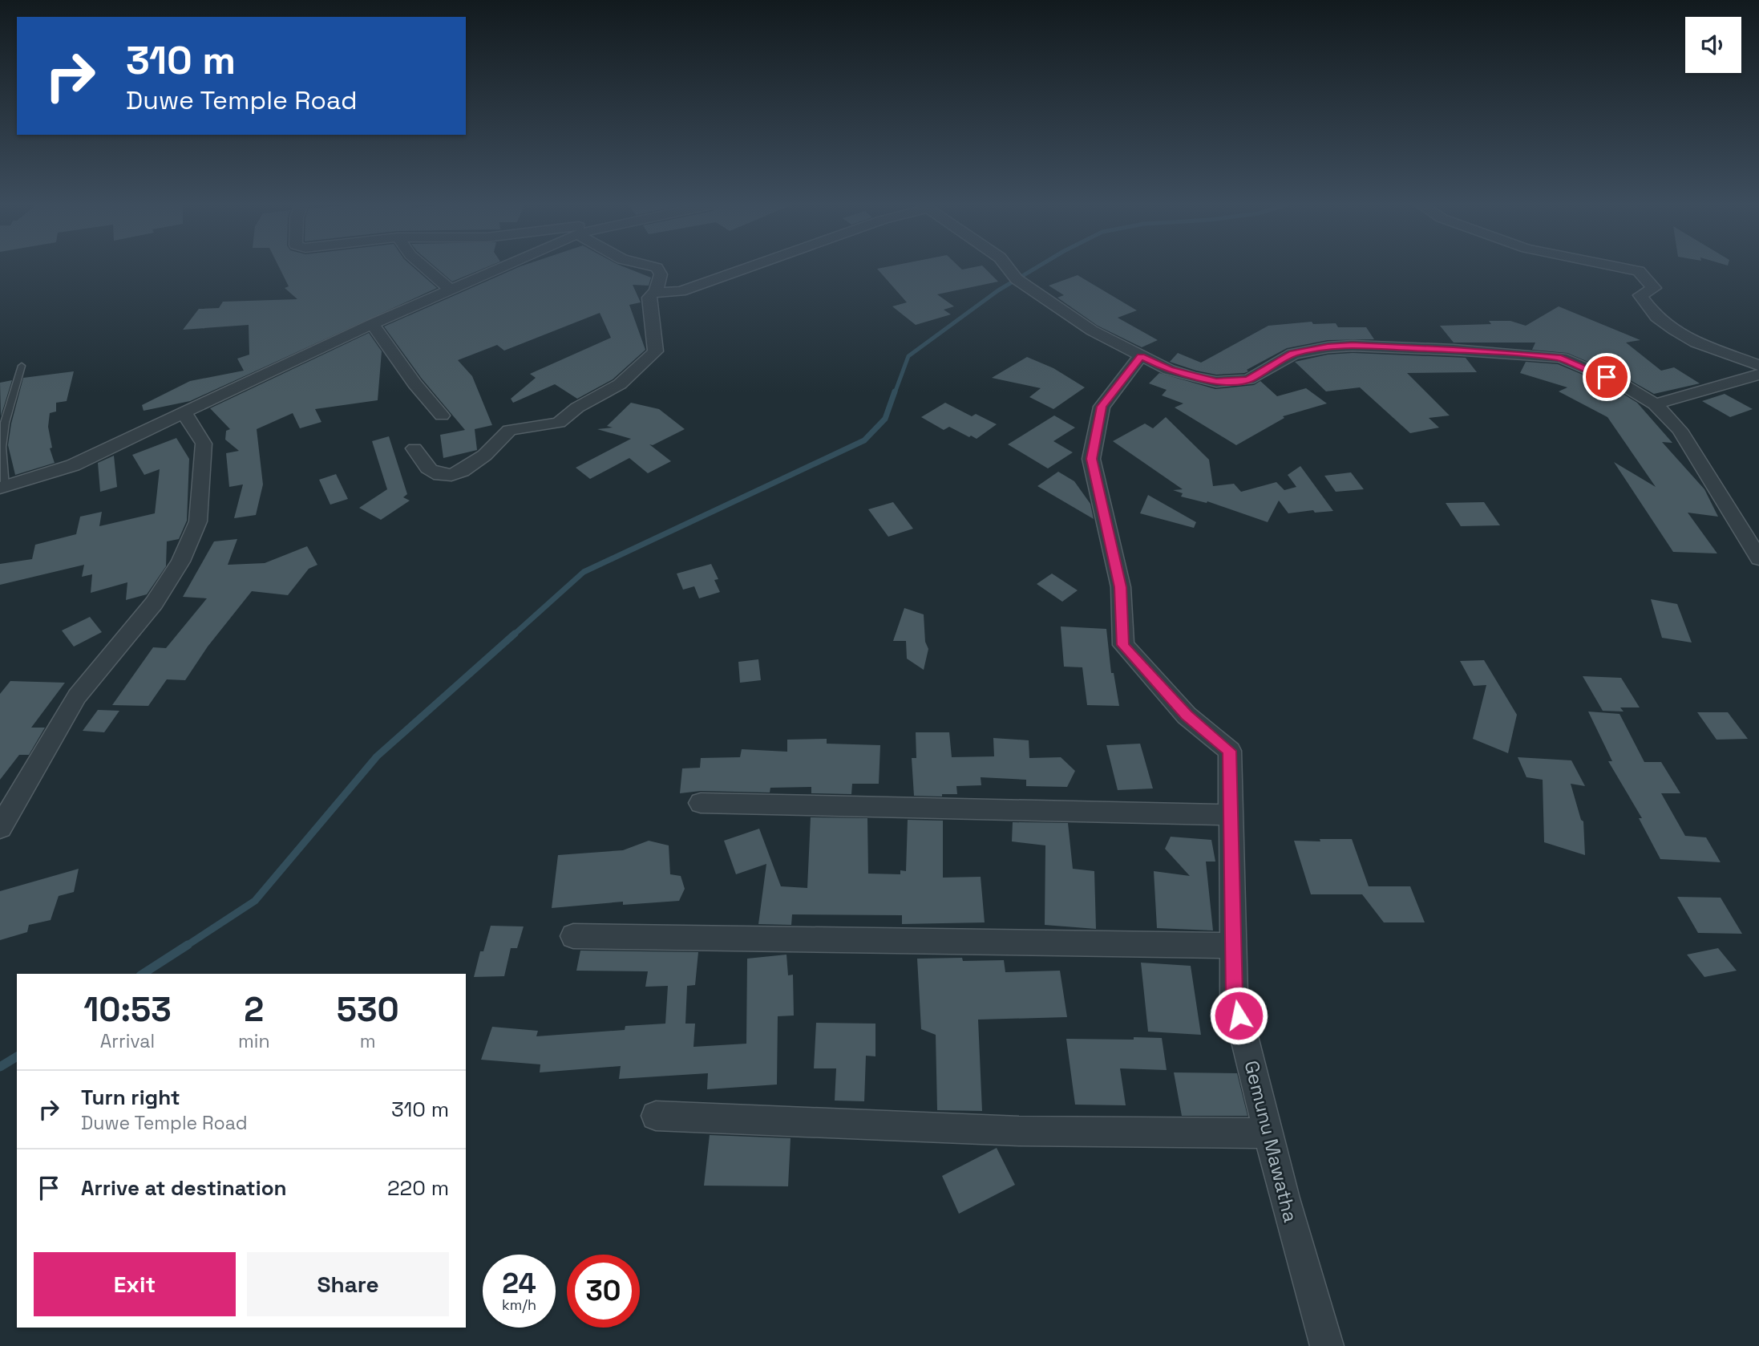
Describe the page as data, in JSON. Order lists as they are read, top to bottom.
{
  "streets": {
    "street": ["Gemunu Mawatha"]
  },
  "page": {
    "turn": ["310 m", "Duwe Temple Road"],
    "eta": [
      "10:53",
      "Arrival",
      "2",
      "min",
      "530",
      "m"
    ],
    "list": [
      {
        "name": "Turn right",
        "note": "Duwe Temple Road",
        "value": "310 m"
      },
      {
        "name": "Arrive at destination",
        "value": "220 m"
      }
    ],
    "buttons": ["Exit", "Share"],
    "speed": "24 km/h",
    "limit": "30"
  }
}
